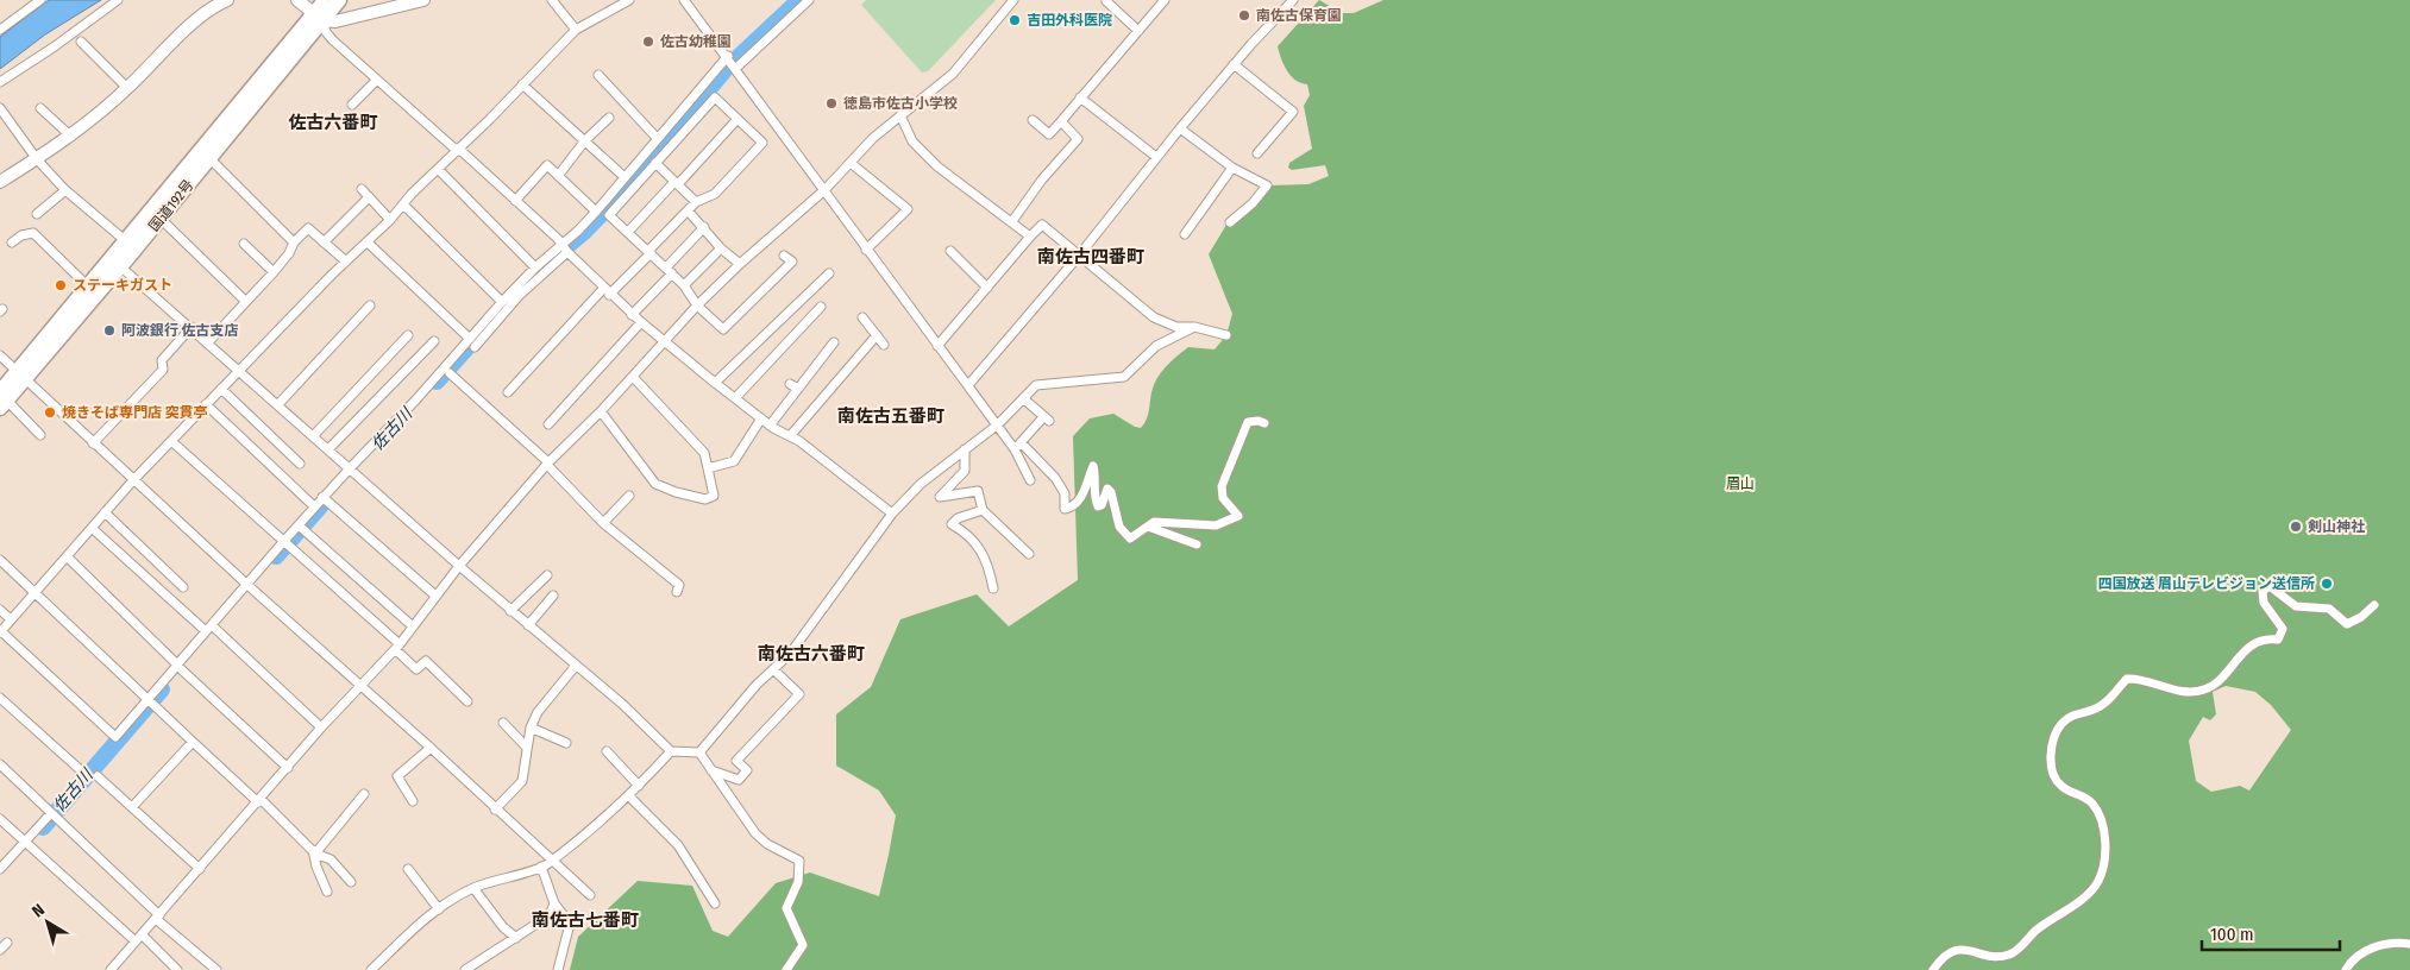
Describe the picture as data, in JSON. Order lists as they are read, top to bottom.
{
  "streets": {
    "highway": ["国道192号"]
  },
  "districts": [
    "佐古六番町",
    "南佐古四番町",
    "南佐古五番町",
    "南佐古六番町",
    "南佐古七番町"
  ],
  "water": ["佐古川"],
  "parks": ["眉山"],
  "places": [
    "南佐古保育園",
    "吉田外科医院",
    "佐古幼稚園",
    "徳島市佐古小学校",
    "ステーキガスト",
    "阿波銀行 佐古支店",
    "焼きそば専門店 突貫亭",
    "剣山神社",
    "四国放送 眉山テレビジョン送信所"
  ],
  "scale_bar": "100 m",
  "north": "top left"
}
